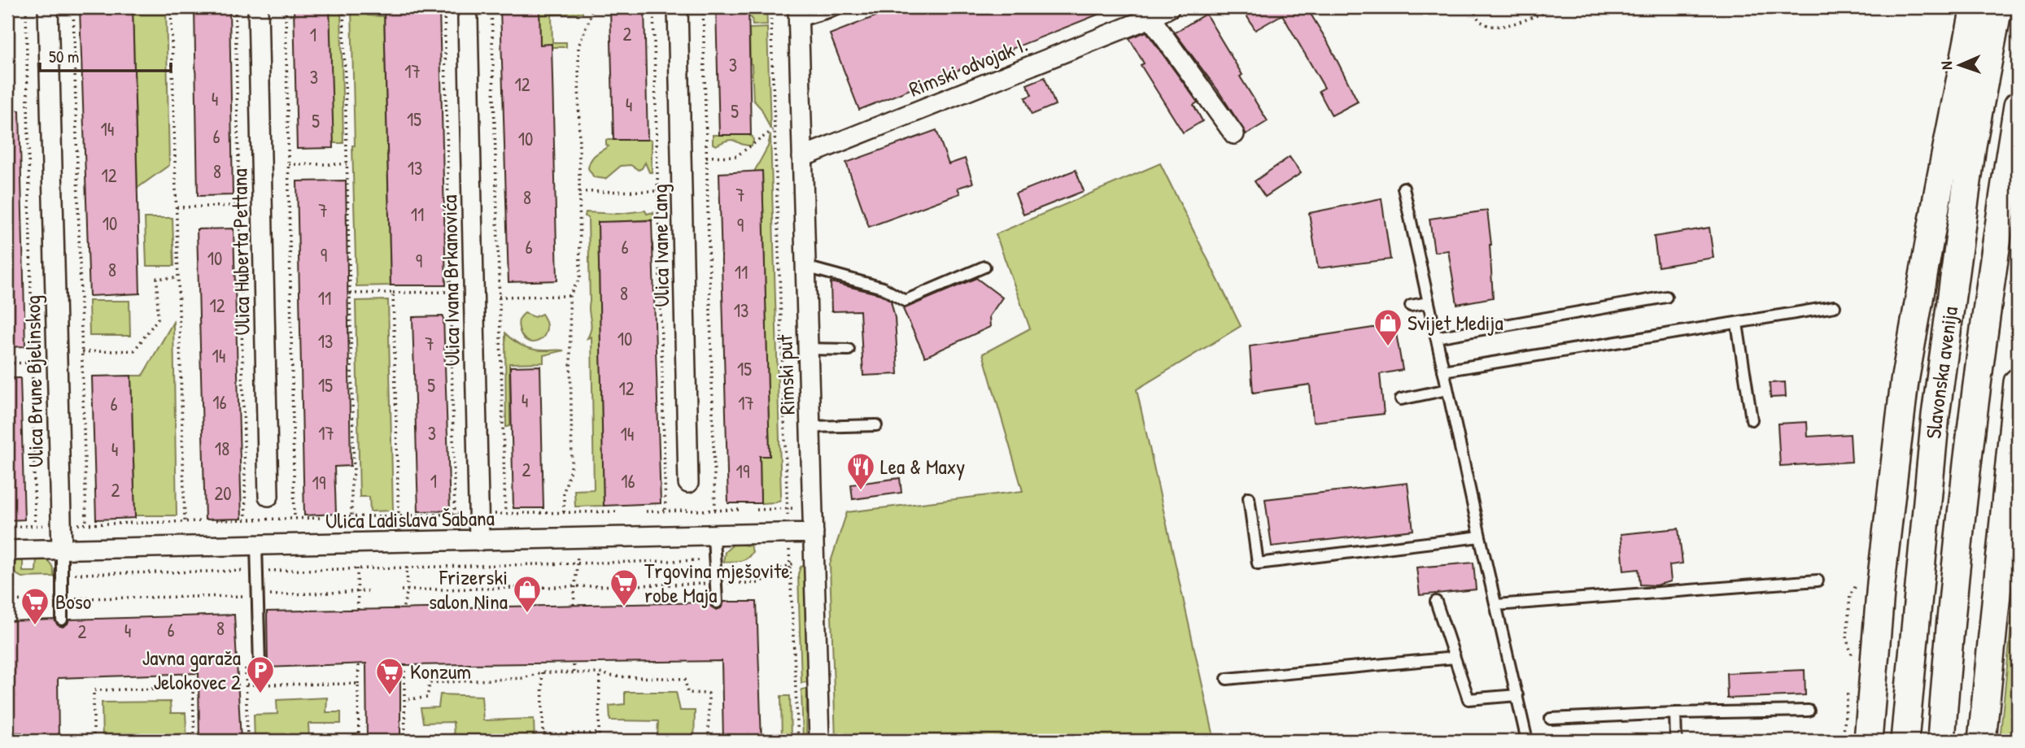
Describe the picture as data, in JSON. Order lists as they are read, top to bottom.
{
  "streets": {
    "main road": ["Slavonska avenija"],
    "street": [
      "Rimski odvojak I.",
      "Ulica Ivane Lang",
      "Ulica Huberta Pettana",
      "Ulica Ivana Brkanovića",
      "Rimski put",
      "Ulica Brune Bjelinskog",
      "Ulica Ladislava Šabana"
    ]
  },
  "crossings": [
    ["Rimski odvojak I.", "Rimski put"],
    ["Ulica Ivana Brkanovića", "Ulica Ladislava Šabana"],
    ["Rimski put", "Ulica Ladislava Šabana"],
    ["Ulica Brune Bjelinskog", "Ulica Ladislava Šabana"]
  ],
  "places": {
    "shop": ["Svijet Medija", "Frizerski salon Nina"],
    "restaurant": ["Lea & Maxy"],
    "supermarket": ["Trgovina mješovite robe Maja", "Boso", "Konzum"],
    "parking": ["Javna garaža Jelokovec 2"]
  },
  "house_numbers": [
    "2",
    "1",
    "3",
    "17",
    "3",
    "12",
    "4",
    "4",
    "5",
    "15",
    "5",
    "14",
    "6",
    "10",
    "13",
    "8",
    "12",
    "7",
    "8",
    "7",
    "11",
    "10",
    "9",
    "6",
    "6",
    "9",
    "10",
    "9",
    "8",
    "11",
    "8",
    "11",
    "12",
    "13",
    "10",
    "13",
    "7",
    "14",
    "15",
    "15",
    "5",
    "12",
    "4",
    "16",
    "17",
    "6",
    "17",
    "3",
    "14",
    "18",
    "4",
    "2",
    "19",
    "1",
    "16",
    "19",
    "2",
    "20",
    "8",
    "6",
    "4",
    "2"
  ],
  "scale_bar": "50 m",
  "north": "left"
}
